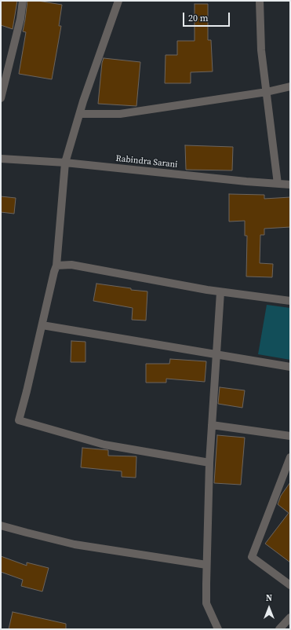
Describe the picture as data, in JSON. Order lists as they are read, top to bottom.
{
  "streets": {
    "street": ["Rabindra Sarani"]
  },
  "scale_bar": "20 m",
  "north": "top"
}
